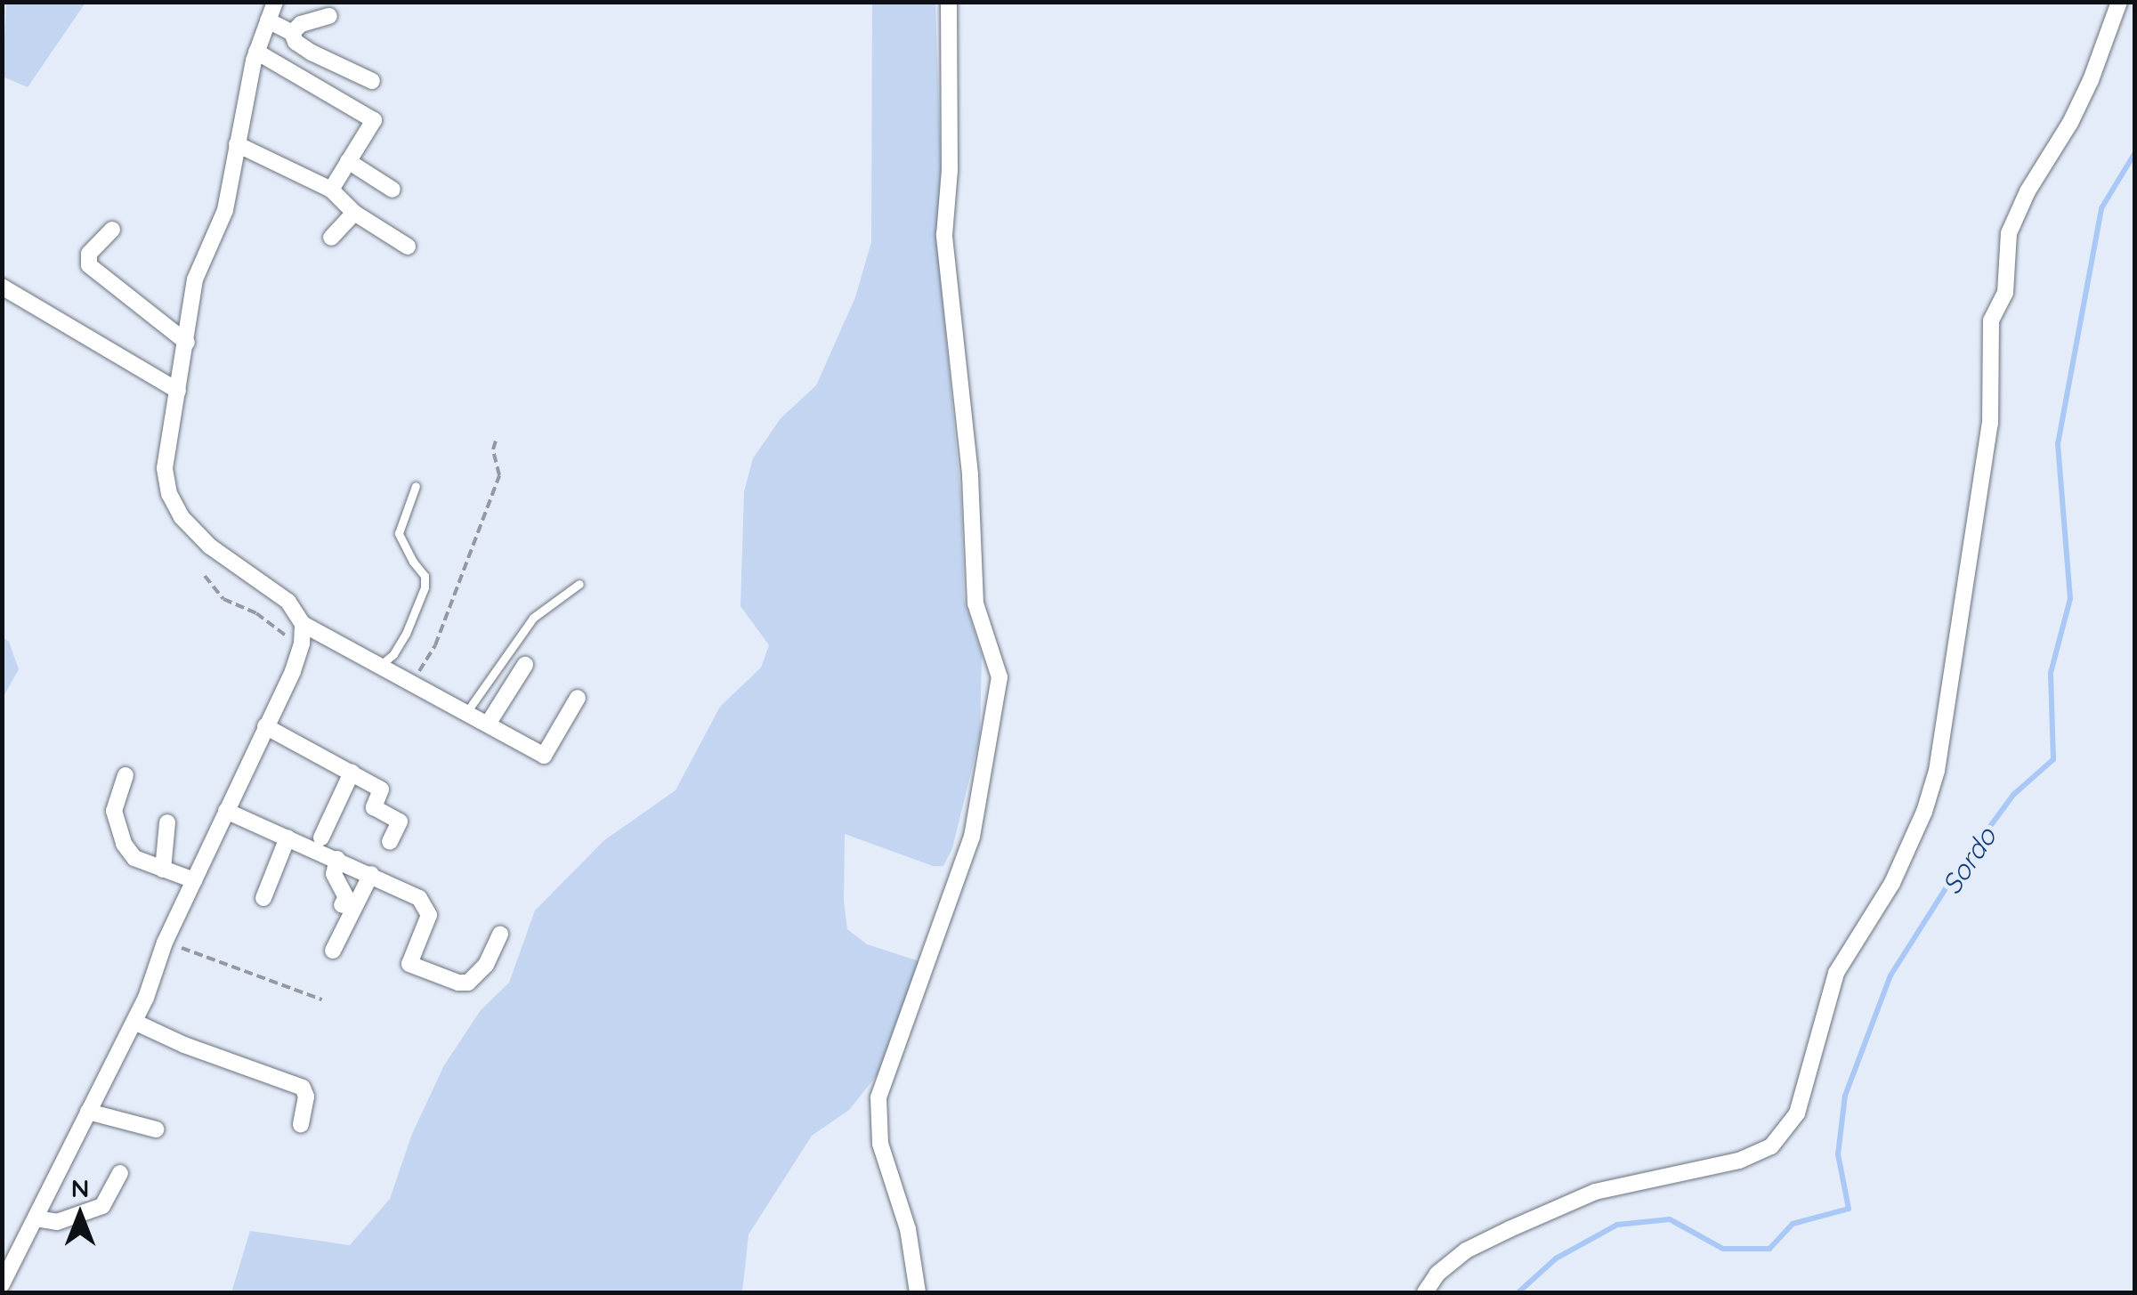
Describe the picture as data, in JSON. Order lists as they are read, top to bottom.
{
  "water": ["Sordo"],
  "north": "top"
}
